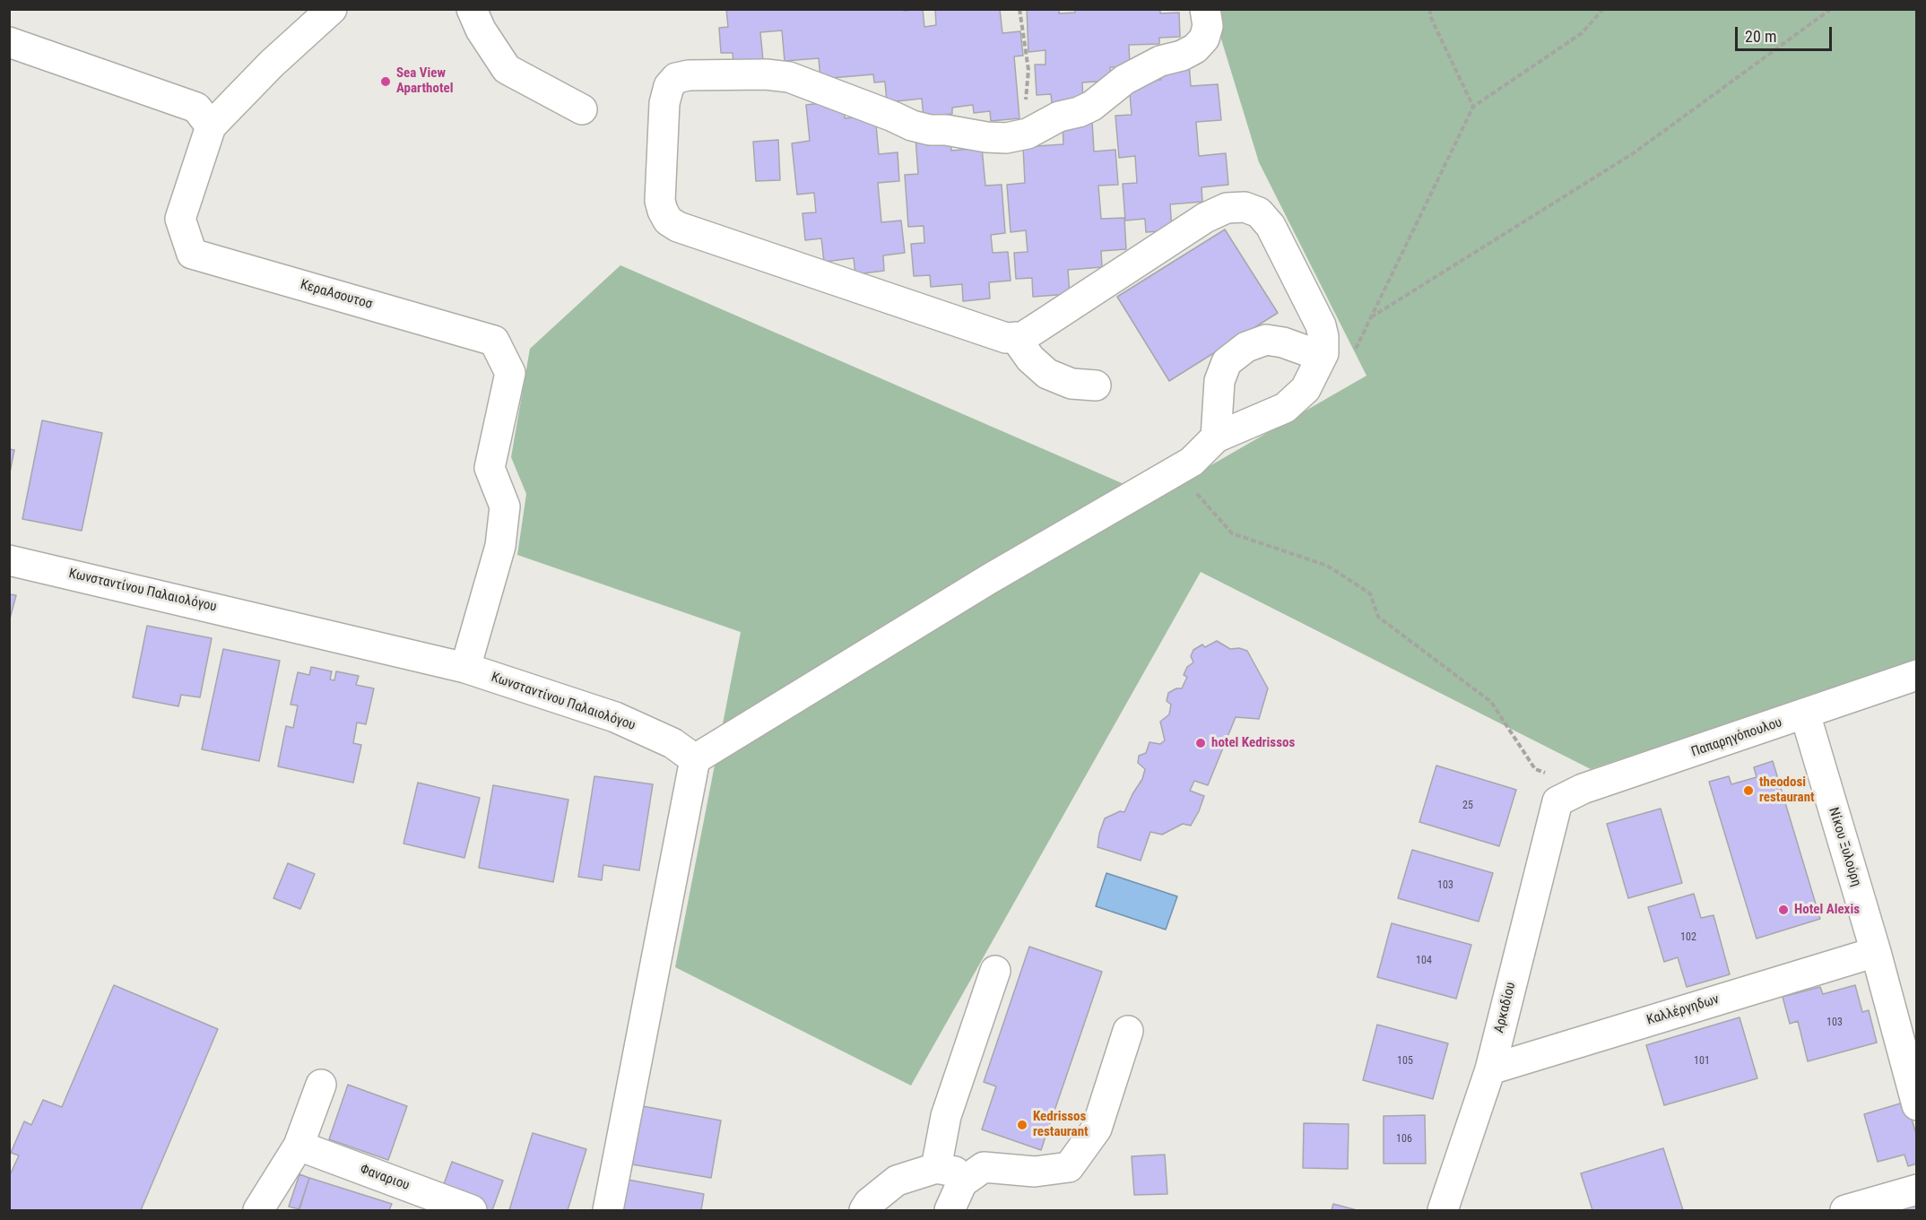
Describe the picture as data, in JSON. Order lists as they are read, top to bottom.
{
  "streets": {
    "street": [
      "ΚεραΑσουτοσ",
      "Κωνσταντίνου Παλαιολόγου",
      "Παπαρηγόπουλου",
      "Νίκου Ξυλούρη",
      "Αρκαδίου",
      "Καλλέργηδων",
      "Φαναριου"
    ]
  },
  "crossings": [
    ["ΚεραΑσουτοσ", "Κωνσταντίνου Παλαιολόγου"],
    ["Παπαρηγόπουλου", "Νίκου Ξυλούρη"],
    ["Παπαρηγόπουλου", "Αρκαδίου"],
    ["Νίκου Ξυλούρη", "Καλλέργηδων"],
    ["Αρκαδίου", "Καλλέργηδων"]
  ],
  "places": [
    "Sea View Aparthotel",
    "hotel Kedrissos",
    "theodosi restaurant",
    "Hotel Alexis",
    "Kedrissos restaurant"
  ],
  "house_numbers": [
    "25",
    "103",
    "102",
    "104",
    "103",
    "105",
    "101",
    "106"
  ],
  "scale_bar": "20 m"
}
